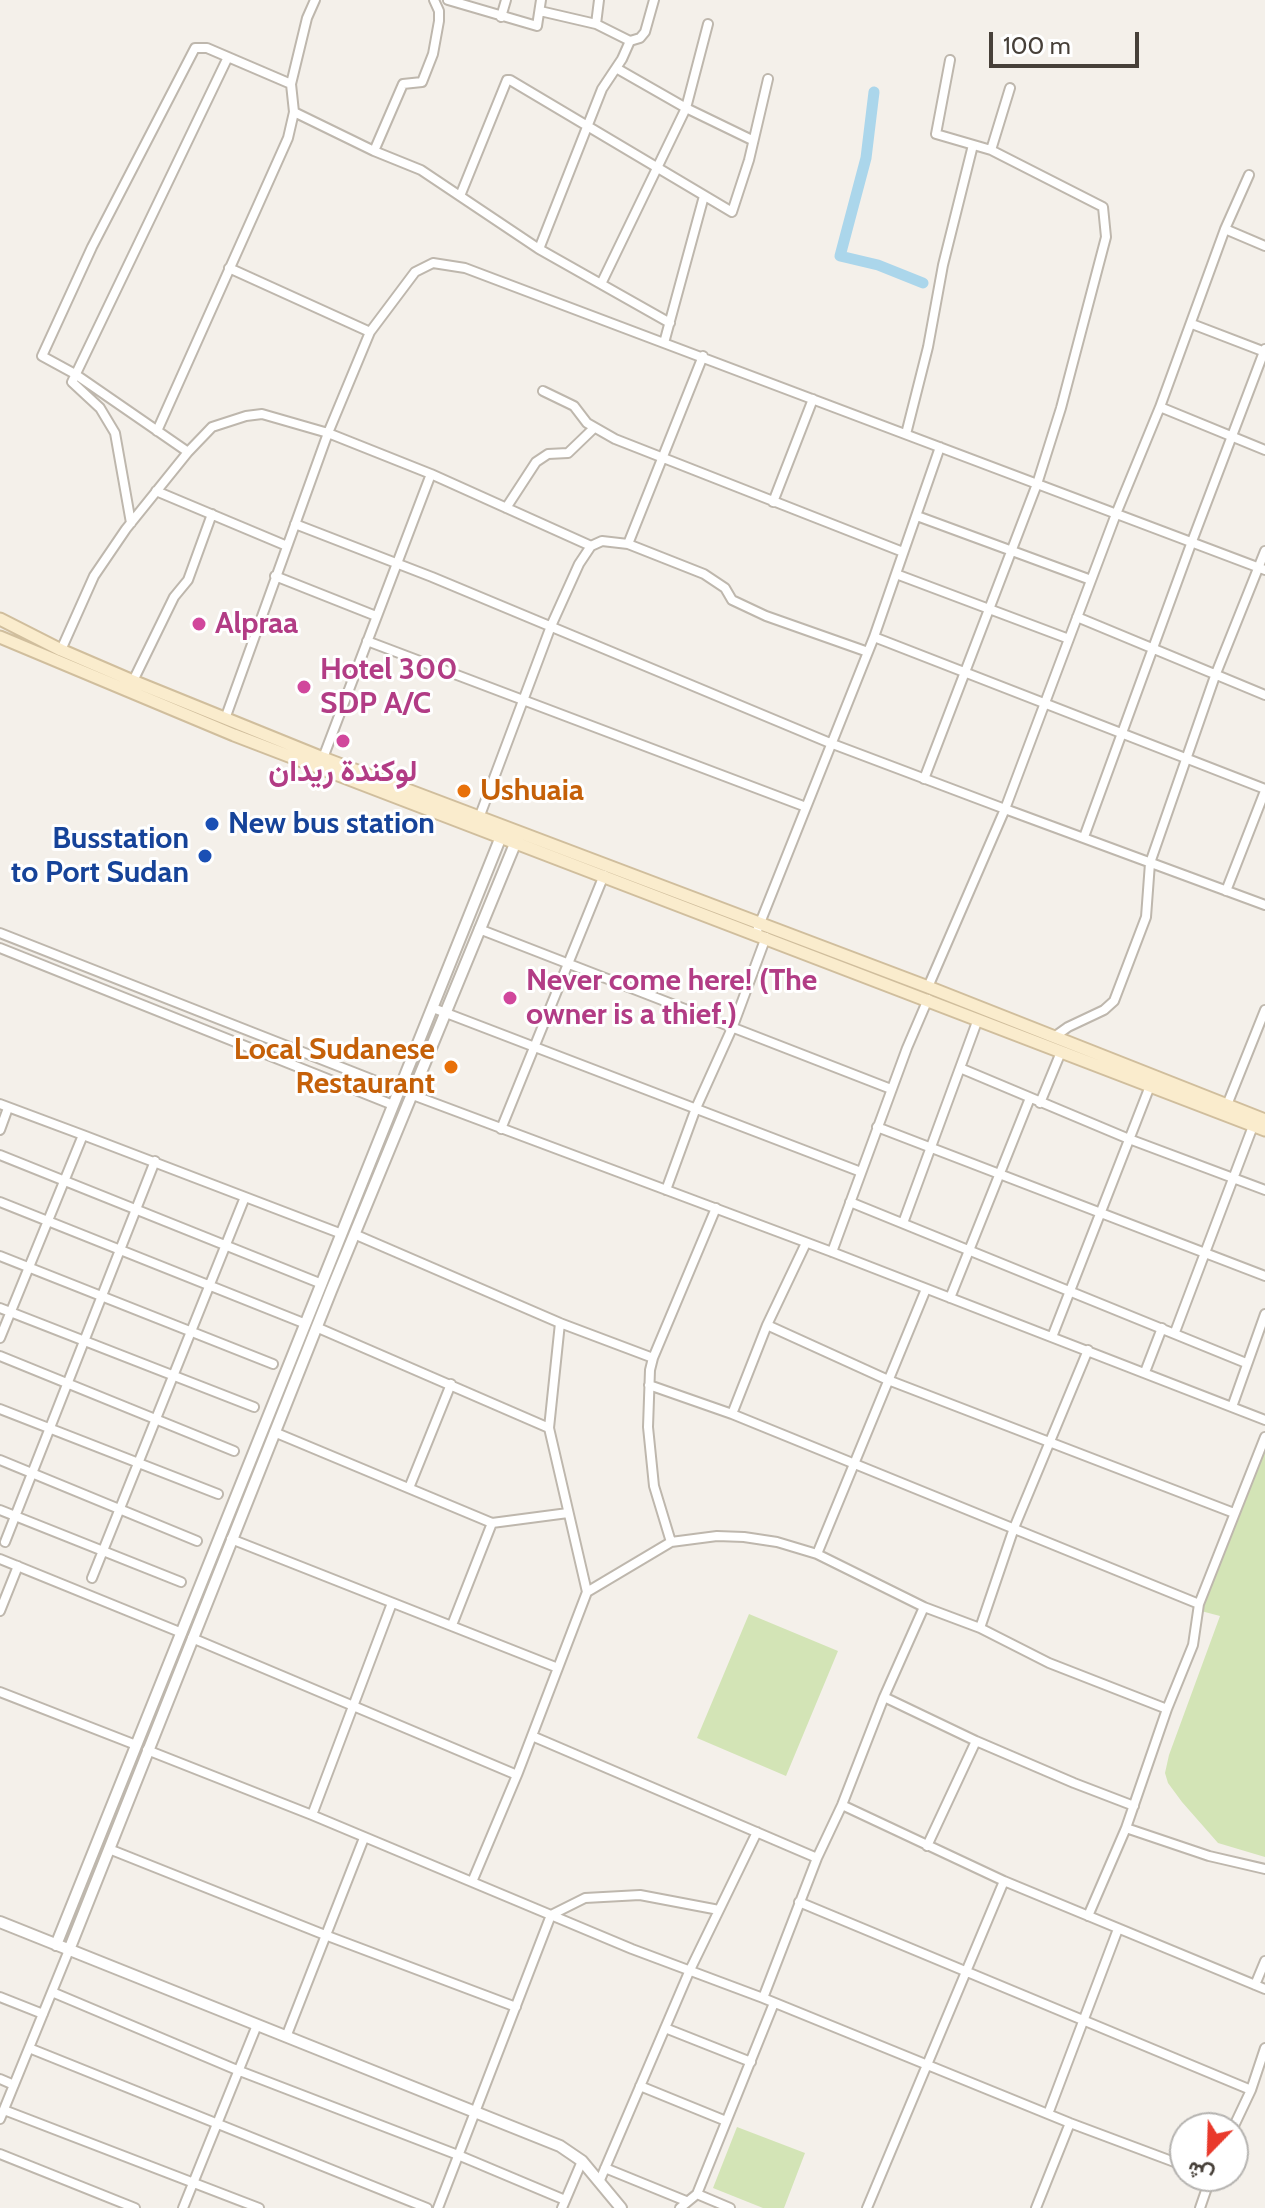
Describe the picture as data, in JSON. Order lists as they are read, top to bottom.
{
  "places": [
    "Alpraa",
    "Hotel 300 SDP A/C",
    "لوكندة ريدان",
    "Ushuaia",
    "New bus station",
    "Busstation to Port Sudan",
    "Never come here! (The owner is a thief.)",
    "Local Sudanese Restaurant"
  ],
  "scale_bar": "100 m",
  "north": "bottom left"
}
